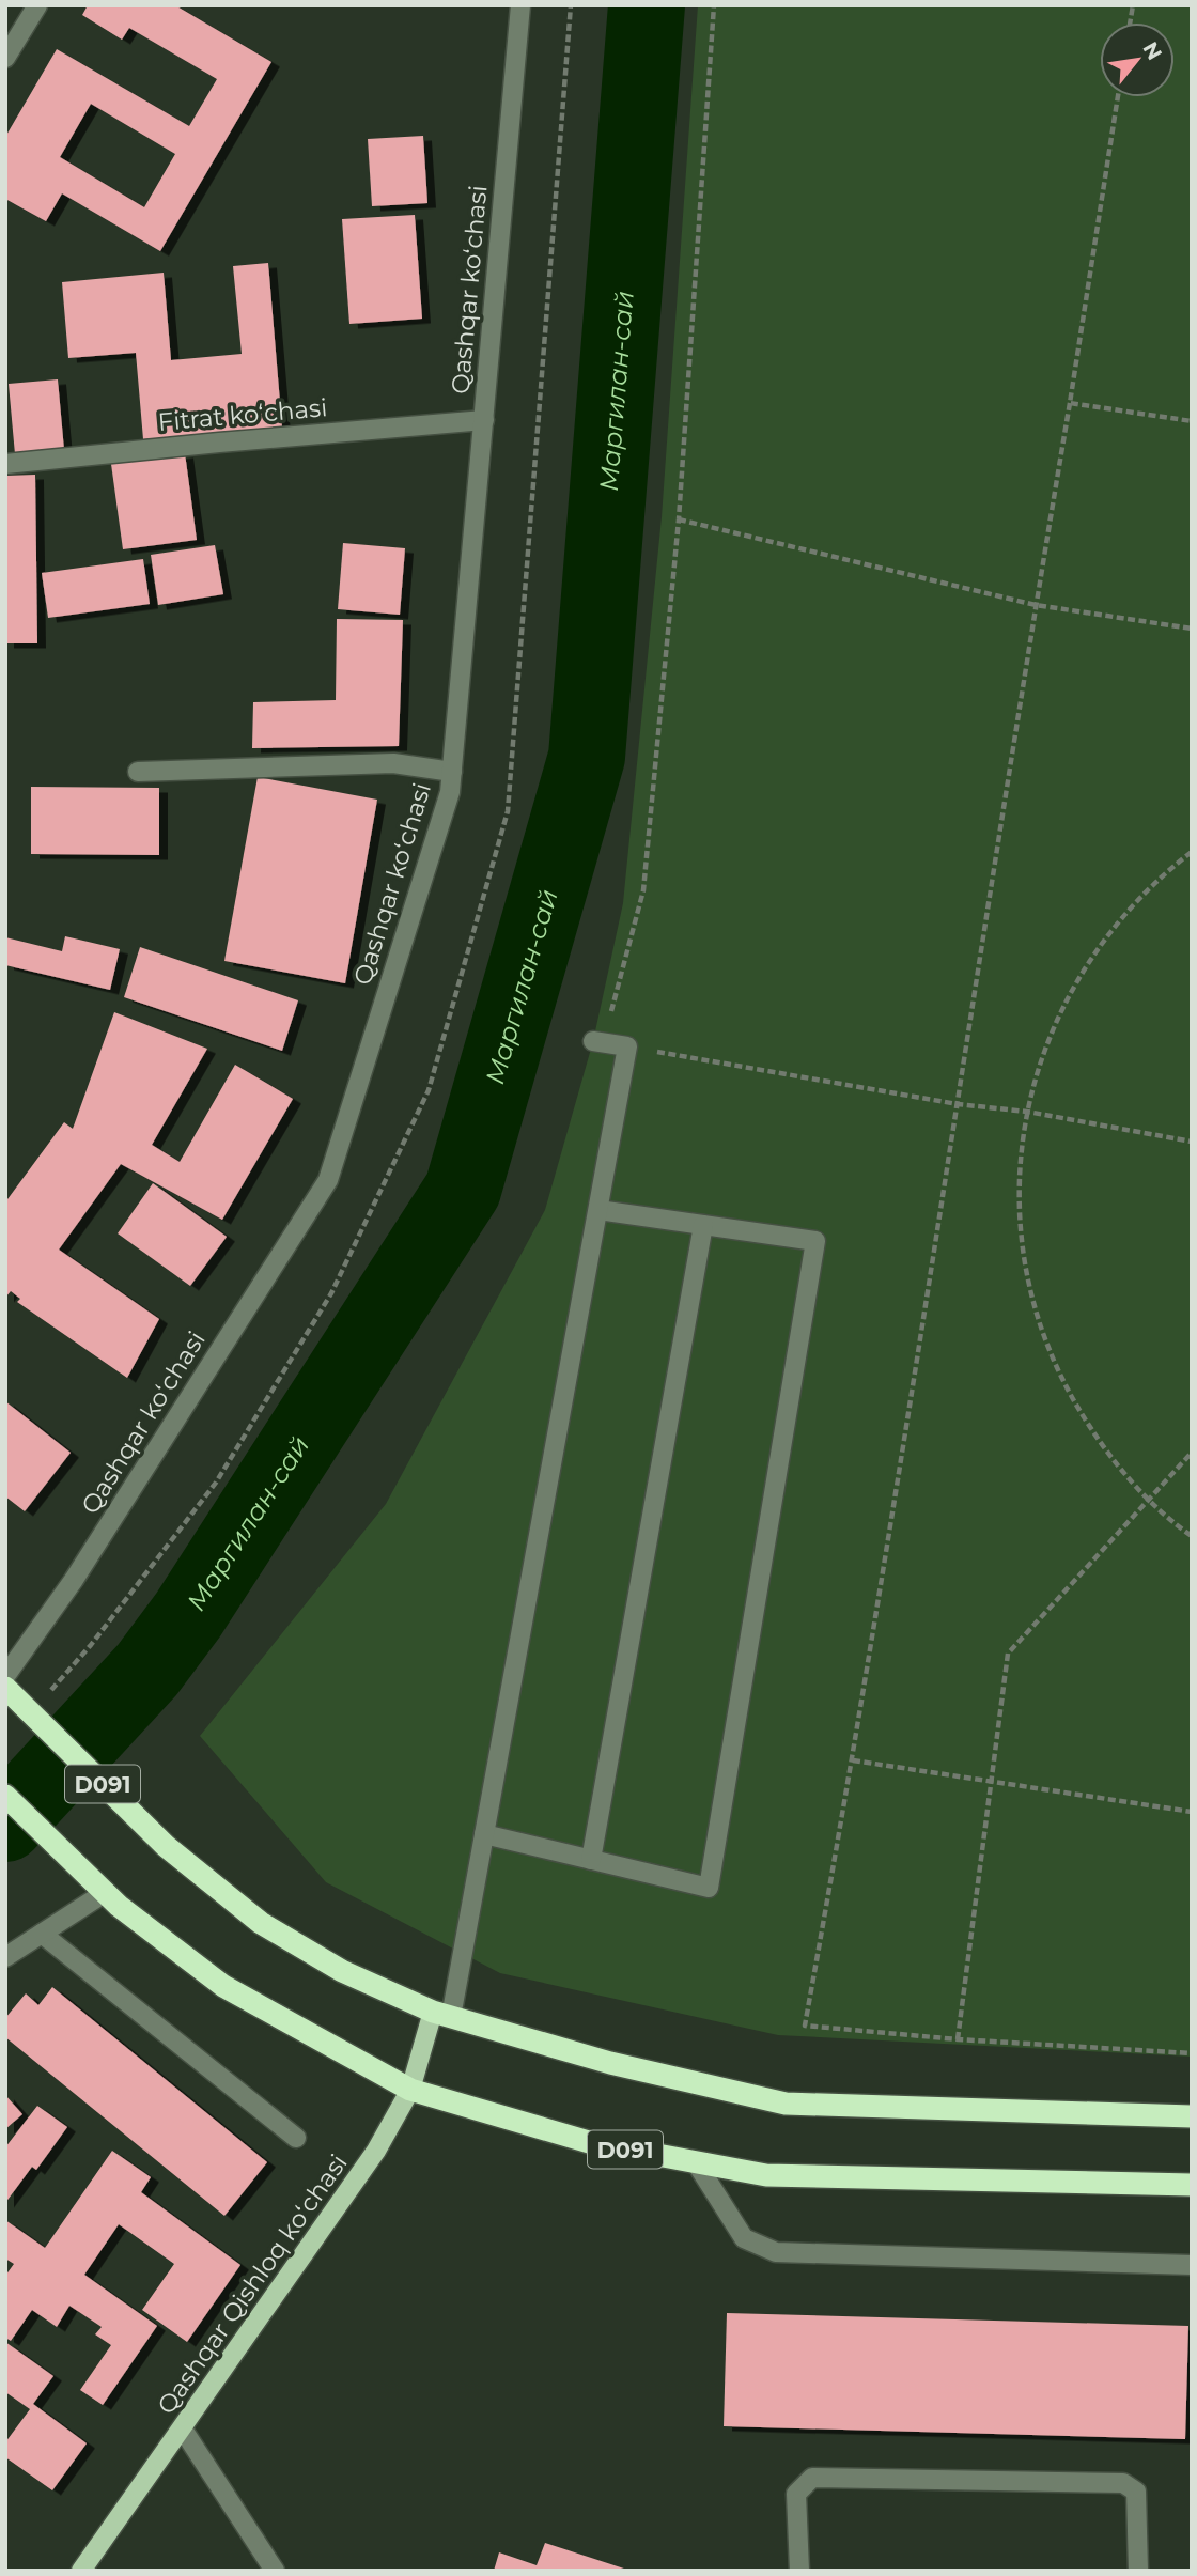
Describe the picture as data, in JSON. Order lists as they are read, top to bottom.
{
  "streets": {
    "highway": ["D091"],
    "main road": ["Qashqar Qishloq koʻchasi"],
    "street": ["Qashqar koʻchasi", "Fitrat koʻchasi"]
  },
  "crossings": [
    ["Qashqar koʻchasi", "Fitrat koʻchasi"],
    ["D091", "Qashqar Qishloq koʻchasi"]
  ],
  "water": ["Маргилан-сай"],
  "north": "top right"
}
